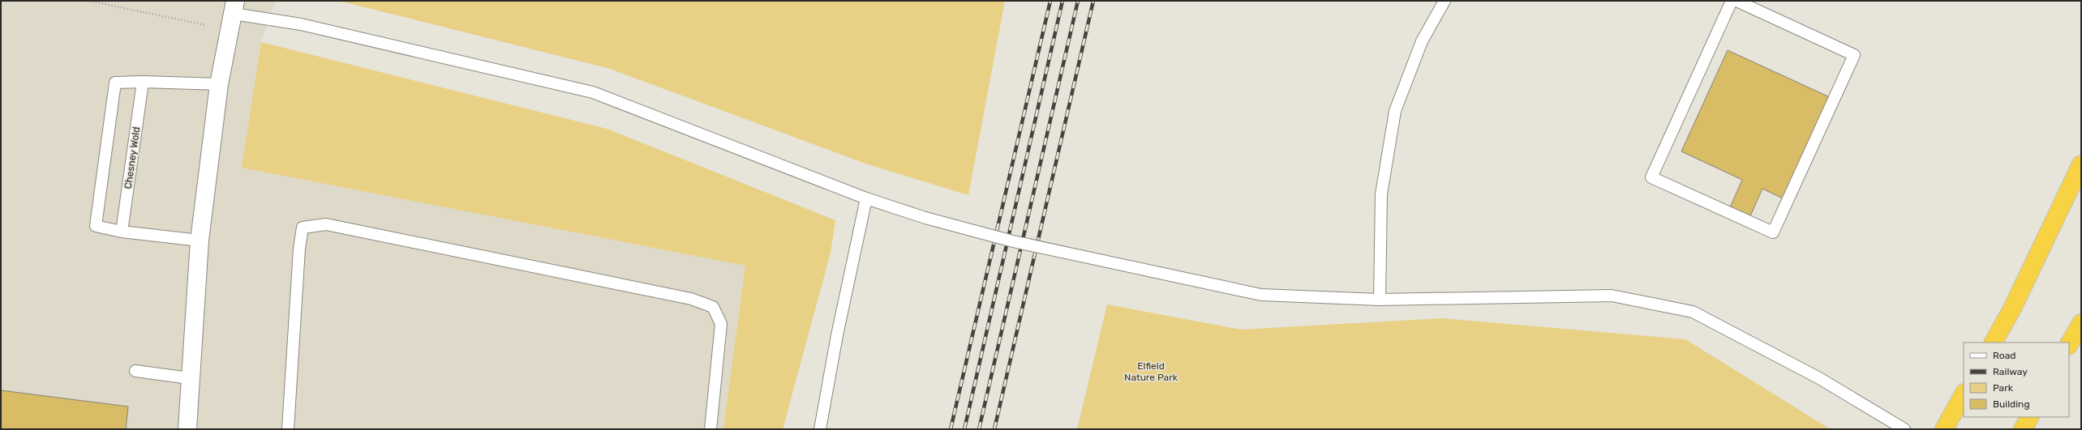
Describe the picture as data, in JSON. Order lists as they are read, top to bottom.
{
  "streets": {
    "lane": ["Chesney Wold"]
  },
  "parks": ["Elfield Nature Park"],
  "legend": [
    "Road",
    "Railway",
    "Park",
    "Building"
  ]
}
